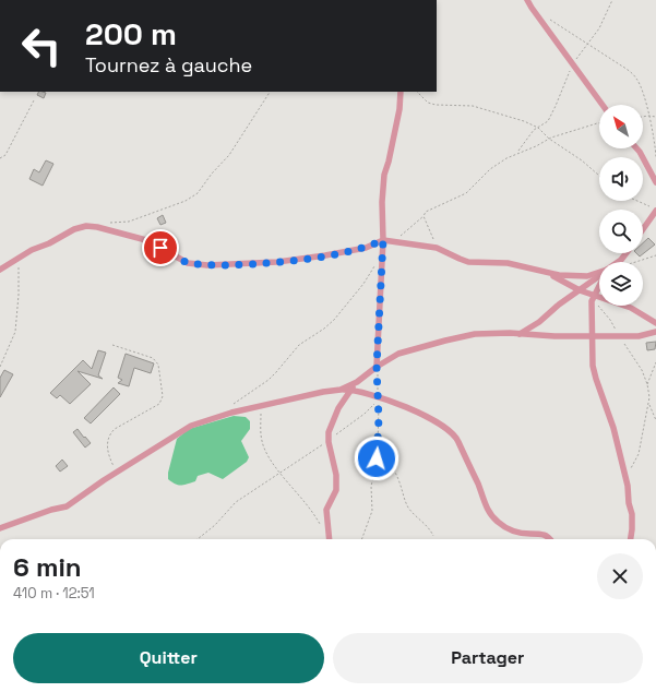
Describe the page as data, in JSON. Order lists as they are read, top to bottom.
{
  "north": "top left",
  "page": {
    "turn": ["200 m", "Tournez à gauche"],
    "heading": ["6 min", "410 m · 12:51"],
    "buttons": ["Quitter", "Partager"]
  }
}
